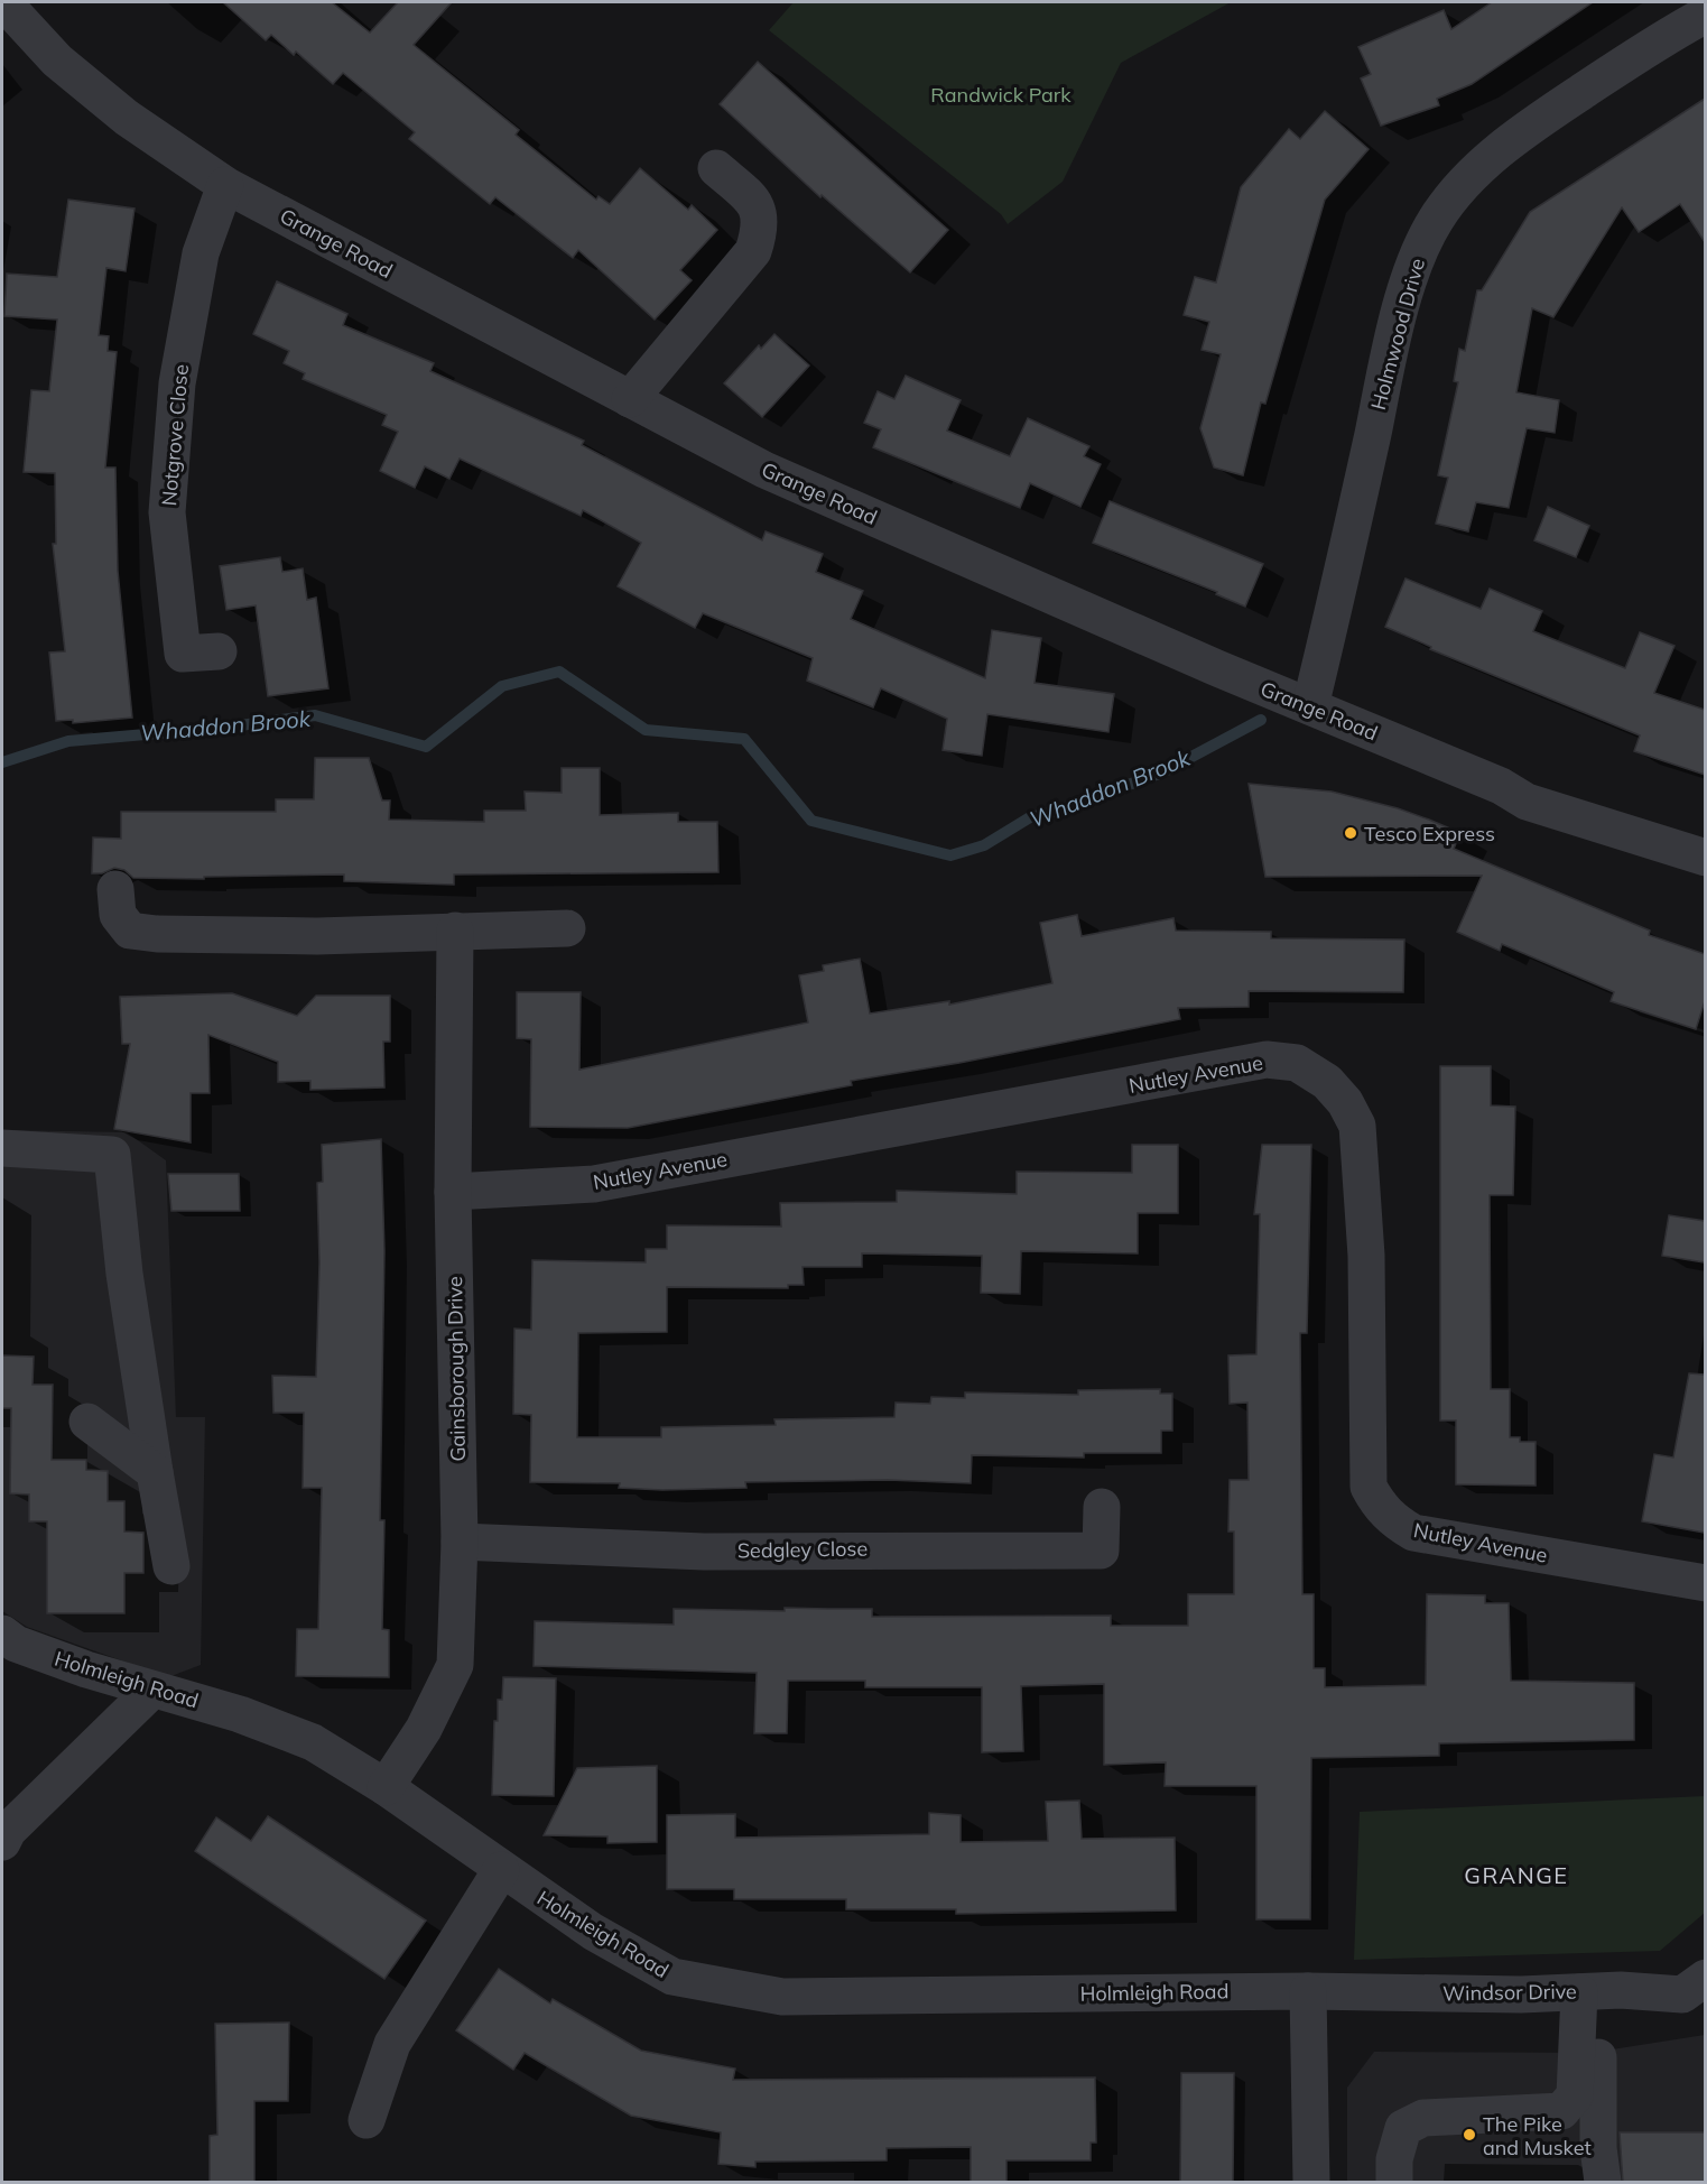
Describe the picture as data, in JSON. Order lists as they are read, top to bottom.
{
  "streets": {
    "street": [
      "Grange Road",
      "Holmwood Drive",
      "Notgrove Close",
      "Nutley Avenue",
      "Gainsborough Drive",
      "Sedgley Close",
      "Holmleigh Road",
      "Windsor Drive"
    ]
  },
  "crossings": [
    ["Grange Road", "Holmwood Drive"],
    ["Grange Road", "Notgrove Close"],
    ["Nutley Avenue", "Gainsborough Drive"],
    ["Gainsborough Drive", "Sedgley Close"],
    ["Gainsborough Drive", "Holmleigh Road"],
    ["Holmleigh Road", "Windsor Drive"]
  ],
  "districts": ["GRANGE"],
  "water": ["Whaddon Brook"],
  "parks": ["Randwick Park"],
  "places": ["Tesco Express", "The Pike and Musket"]
}
